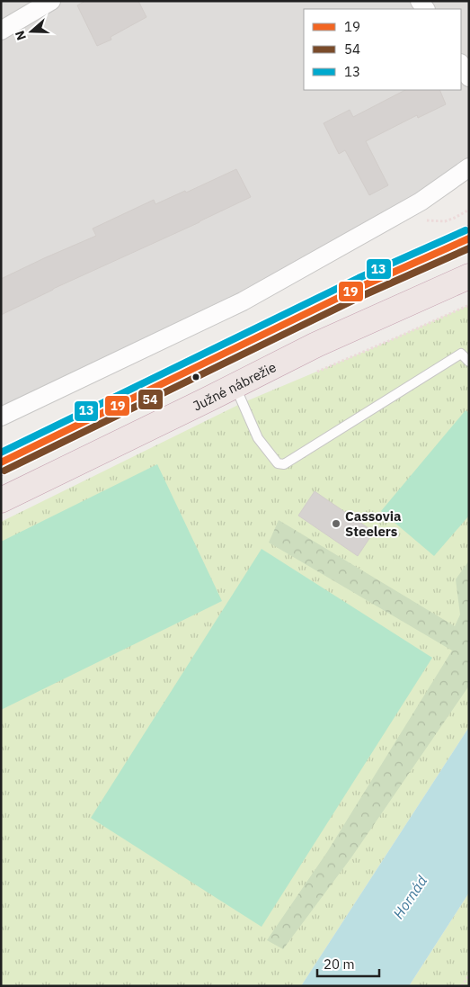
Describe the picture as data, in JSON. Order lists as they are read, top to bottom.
{
  "streets": {
    "highway": ["Južné nábrežie"]
  },
  "water": ["Hornád"],
  "places": ["Cassovia Steelers"],
  "lines": ["transit line 13", "transit line 19", "transit line 54"],
  "legend": ["19", "54", "13"],
  "scale_bar": "20 m",
  "north": "left"
}
